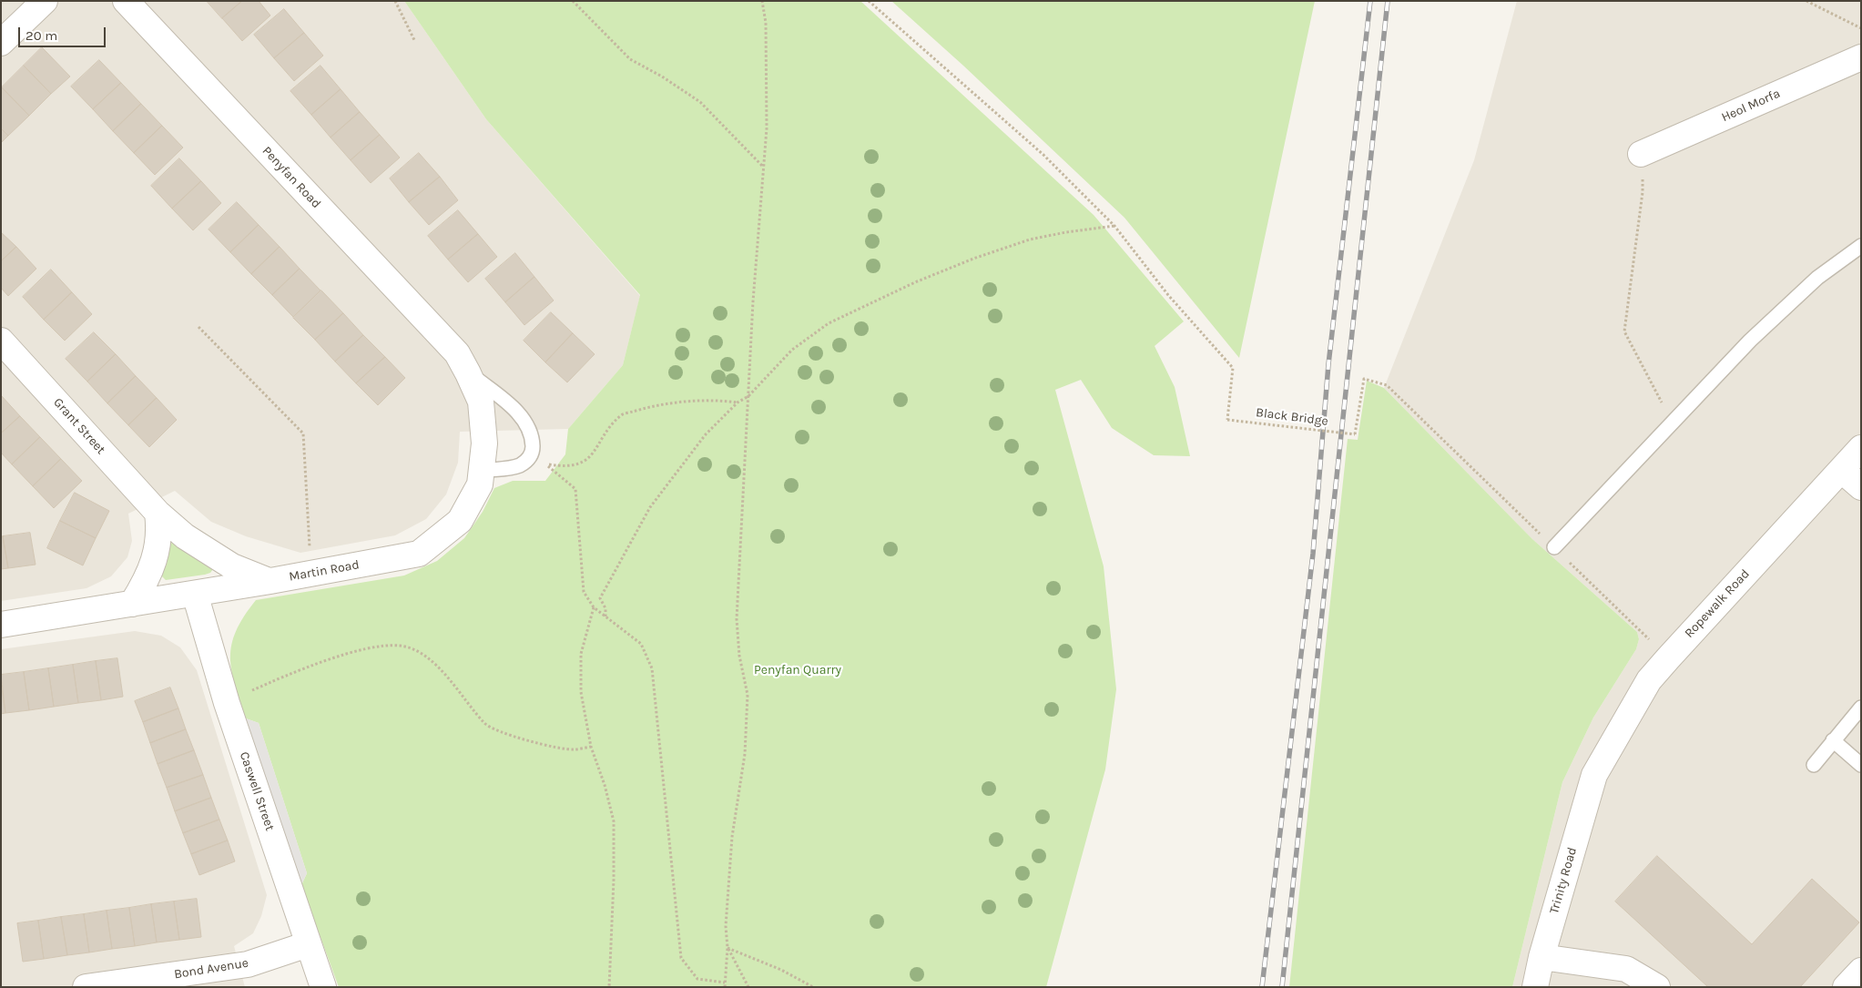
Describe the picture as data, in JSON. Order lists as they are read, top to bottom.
{
  "streets": {
    "street": [
      "Heol Morfa",
      "Penyfan Road",
      "Grant Street",
      "Martin Road",
      "Ropewalk Road",
      "Caswell Street",
      "Trinity Road",
      "Bond Avenue"
    ],
    "path": ["Black Bridge"]
  },
  "crossings": [
    ["Penyfan Road", "Martin Road"],
    ["Grant Street", "Martin Road"],
    ["Martin Road", "Caswell Street"],
    ["Ropewalk Road", "Trinity Road"],
    ["Caswell Street", "Bond Avenue"]
  ],
  "parks": ["Penyfan Quarry"],
  "scale_bar": "20 m"
}
